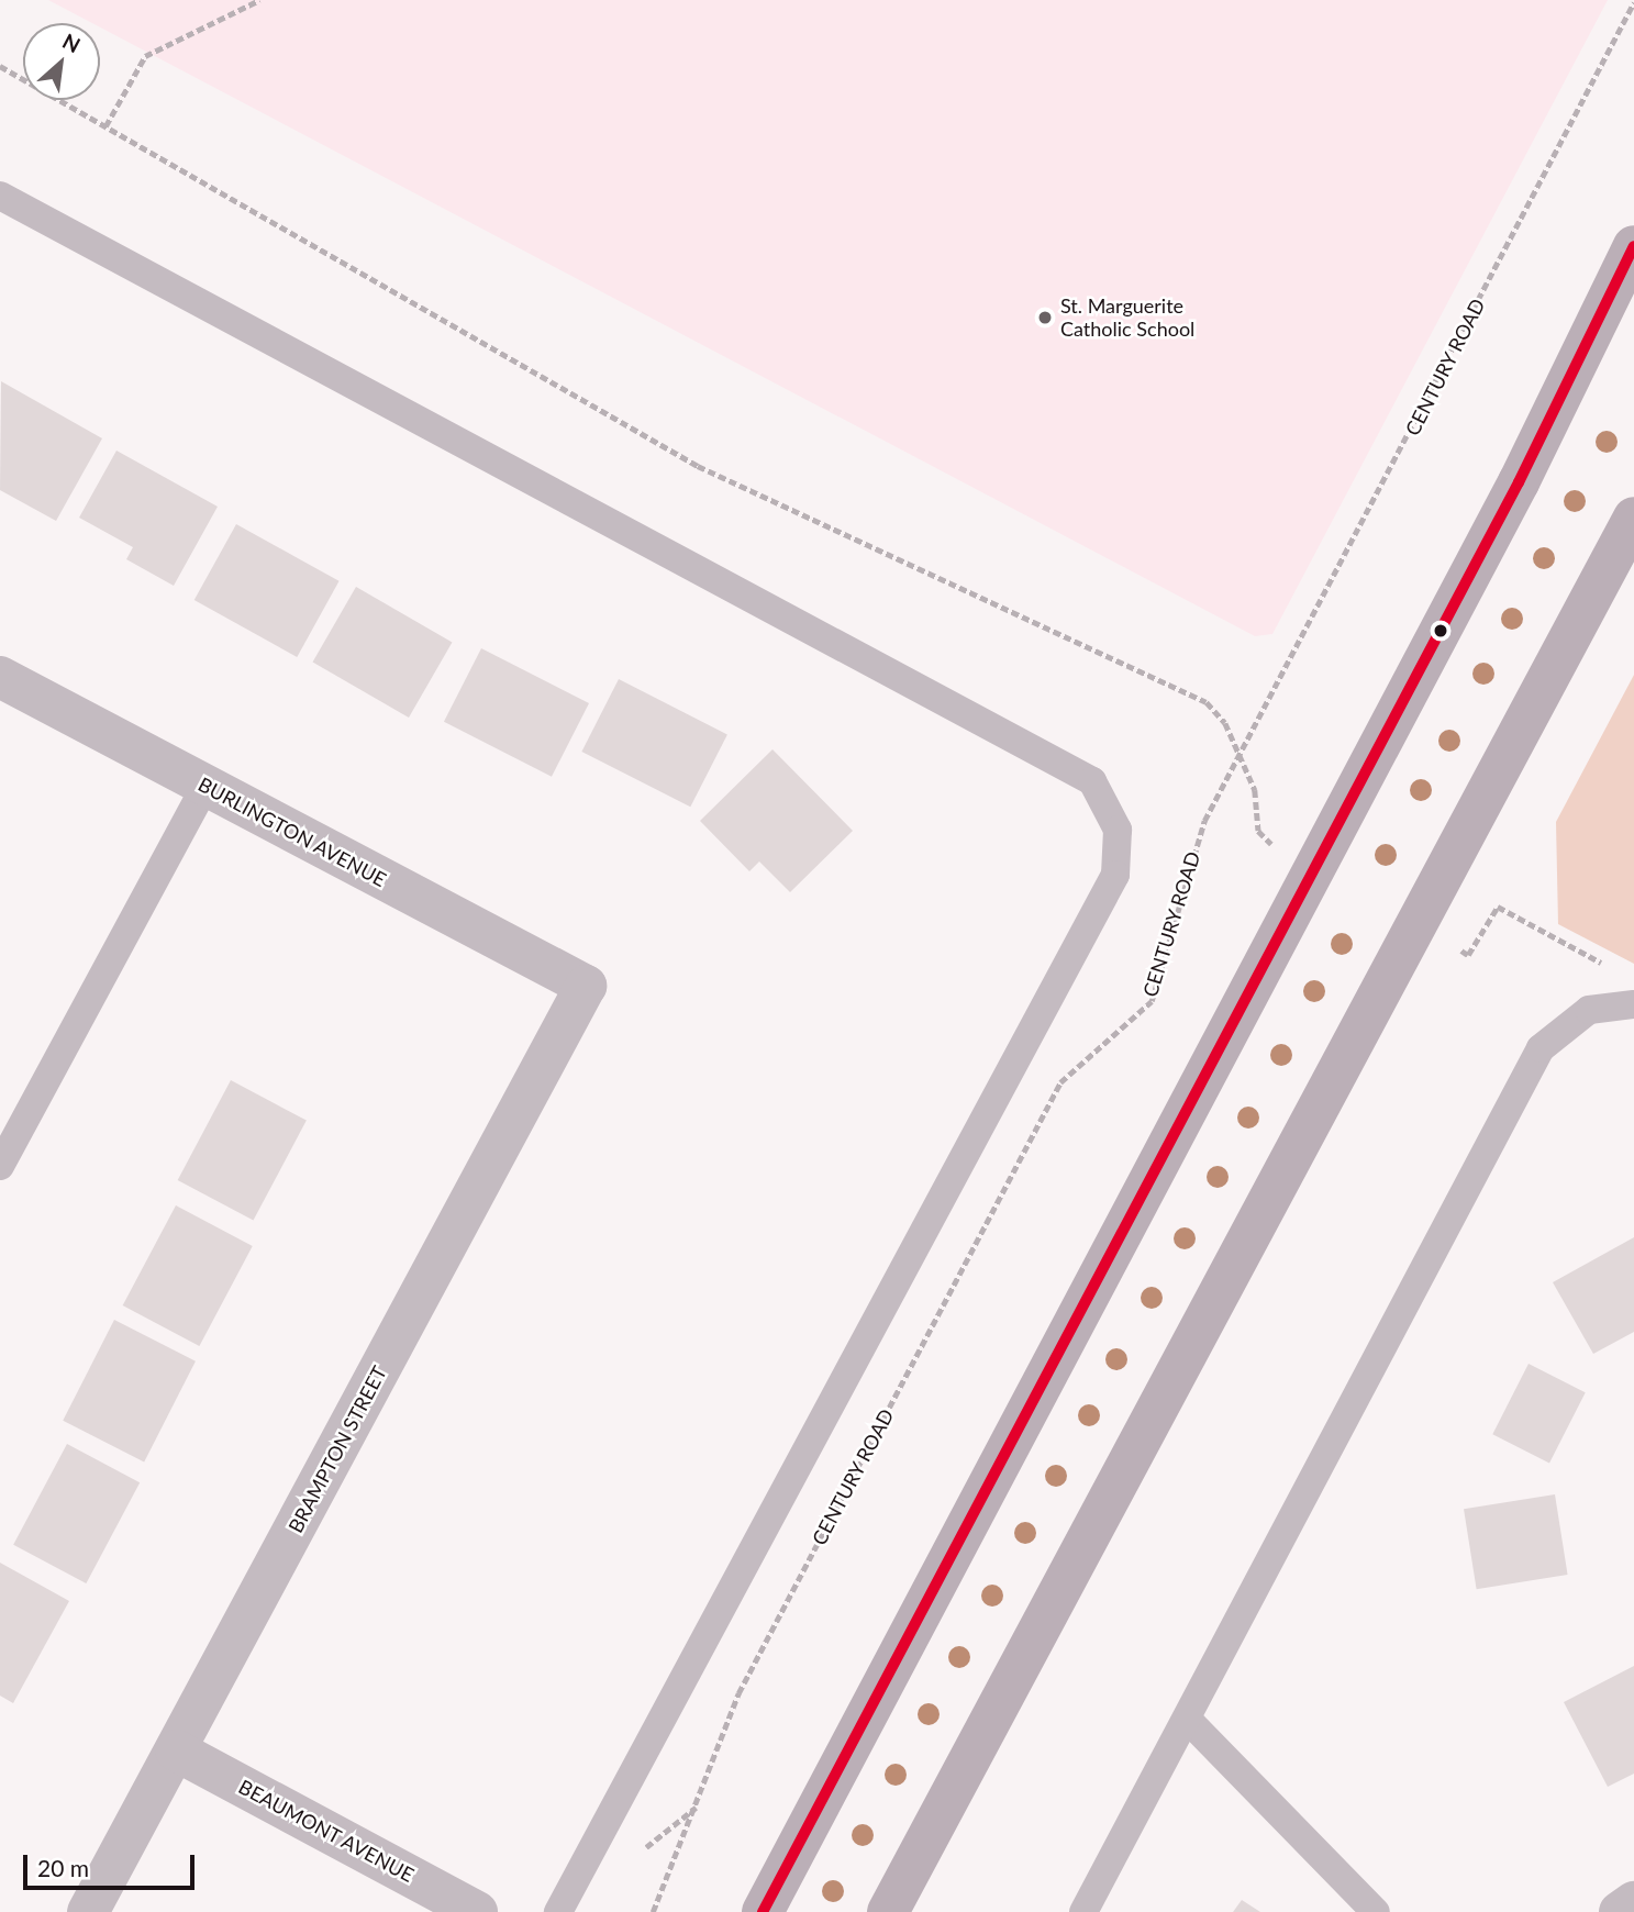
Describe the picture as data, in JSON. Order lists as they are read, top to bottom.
{
  "streets": {
    "street": ["BURLINGTON AVENUE", "BRAMPTON STREET", "BEAUMONT AVENUE"],
    "path": ["CENTURY ROAD"]
  },
  "crossings": [
    ["BURLINGTON AVENUE", "BRAMPTON STREET"],
    ["BRAMPTON STREET", "BEAUMONT AVENUE"]
  ],
  "places": ["St. Marguerite Catholic School"],
  "scale_bar": "20 m",
  "north": "top right"
}
